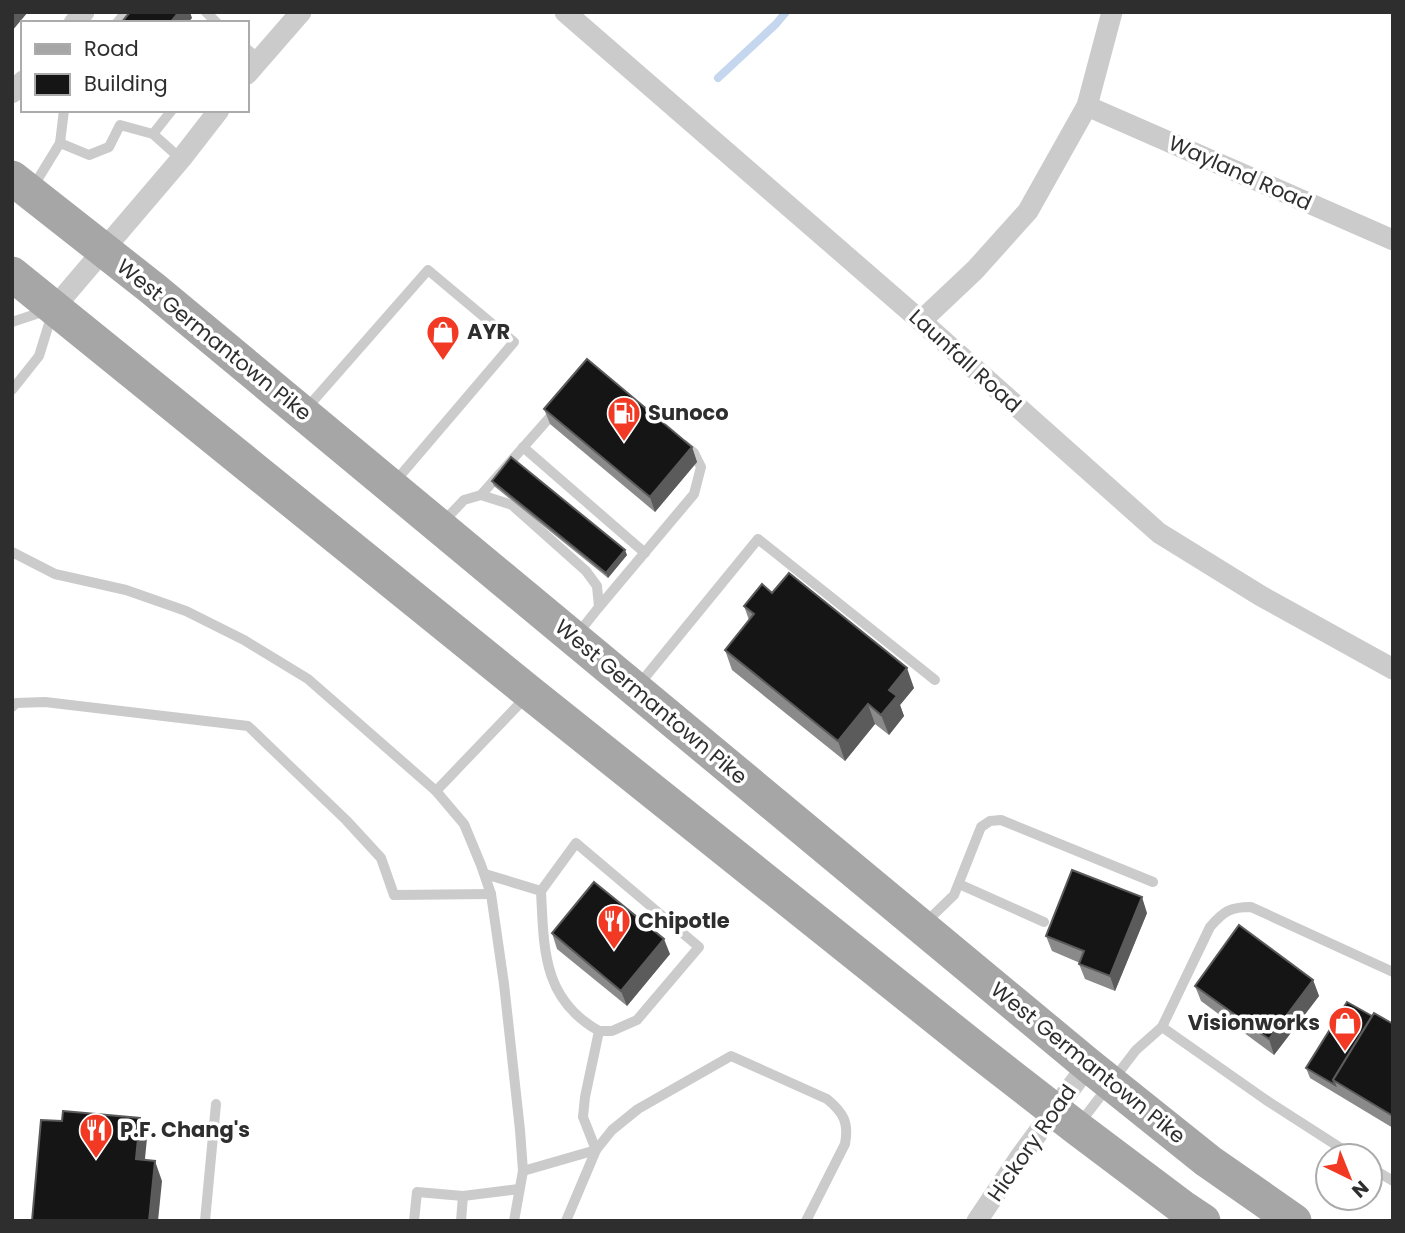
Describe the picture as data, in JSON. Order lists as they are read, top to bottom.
{
  "streets": {
    "main road": ["West Germantown Pike"],
    "street": ["Wayland Road", "Launfall Road", "Hickory Road"]
  },
  "crossings": [
    ["West Germantown Pike", "Hickory Road"]
  ],
  "places": {
    "shop": ["AYR", "Visionworks"],
    "fuel station": ["Sunoco"],
    "restaurant": ["Chipotle", "P.F. Chang's"]
  },
  "legend": ["Road", "Building"],
  "north": "bottom right"
}
